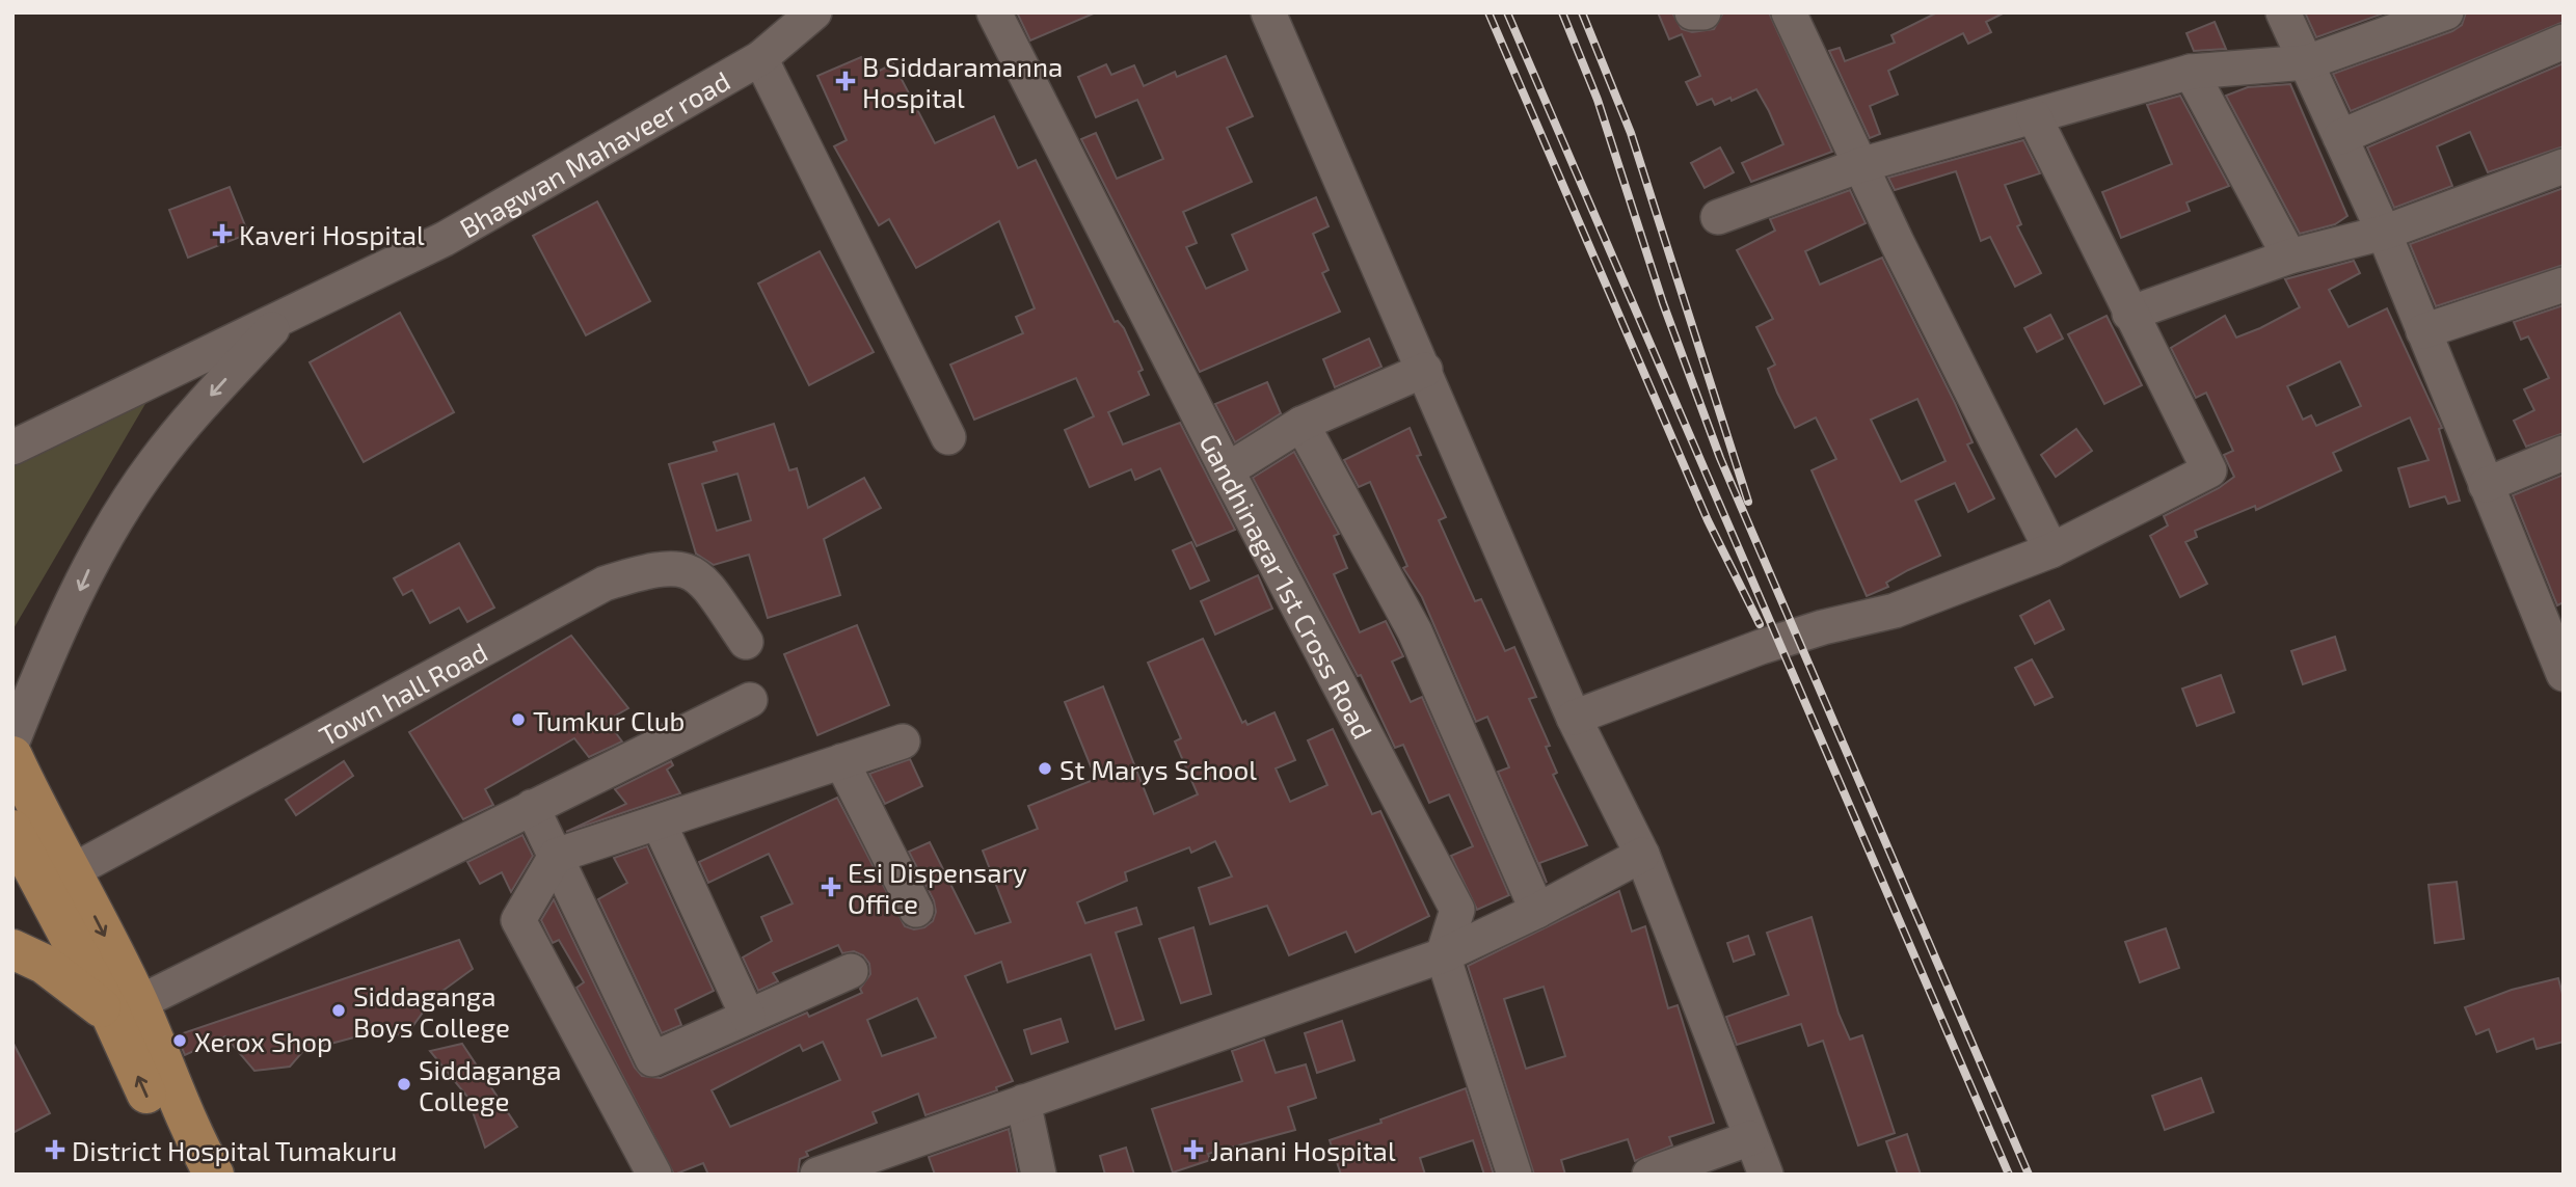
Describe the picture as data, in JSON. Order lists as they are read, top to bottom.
{
  "streets": {
    "street": ["Bhagwan Mahaveer road", "Gandhinagar 1st Cross Road", "Town hall Road"]
  },
  "places": {
    "health": [
      "B Siddaramanna Hospital",
      "Kaveri Hospital",
      "Esi Dispensary Office",
      "District Hospital Tumakuru",
      "Janani Hospital"
    ],
    "other": [
      "Tumkur Club",
      "St Marys School",
      "Siddaganga Boys College",
      "Xerox Shop",
      "Siddaganga College"
    ]
  }
}
